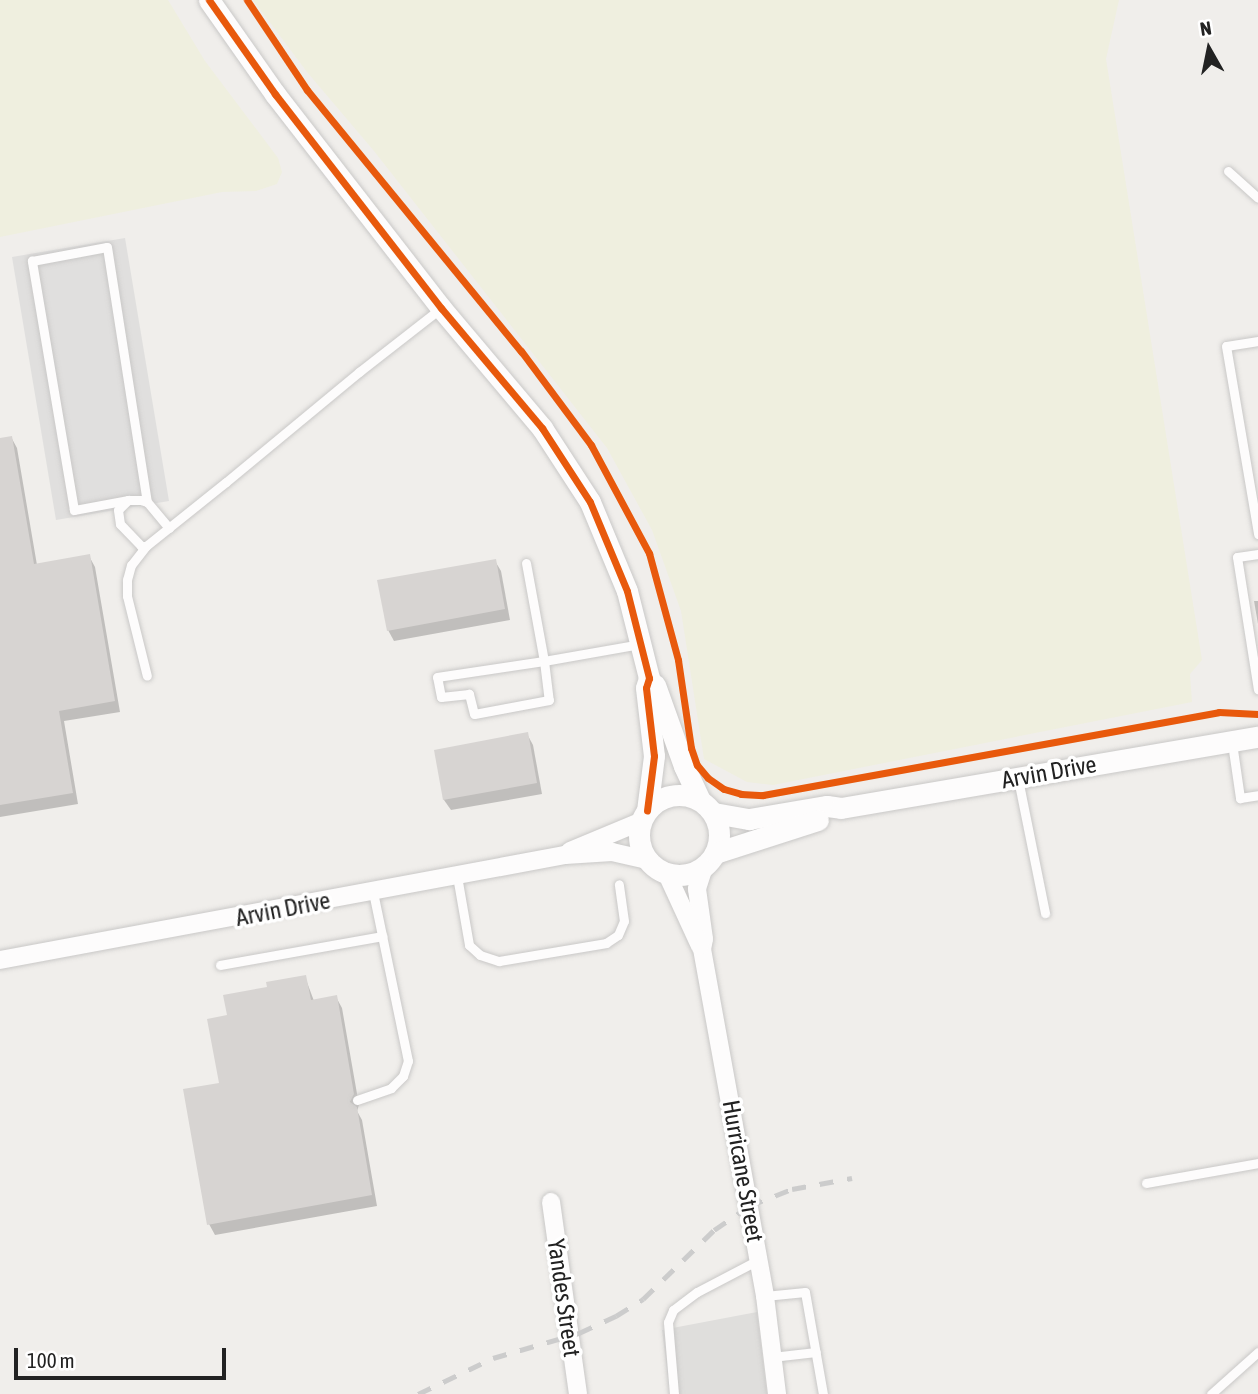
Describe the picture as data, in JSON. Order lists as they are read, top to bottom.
{
  "streets": {
    "street": ["Arvin Drive", "Hurricane Street", "Yandes Street"]
  },
  "crossings": [
    ["Arvin Drive", "Hurricane Street"]
  ],
  "scale_bar": "100 m",
  "north": "top"
}
